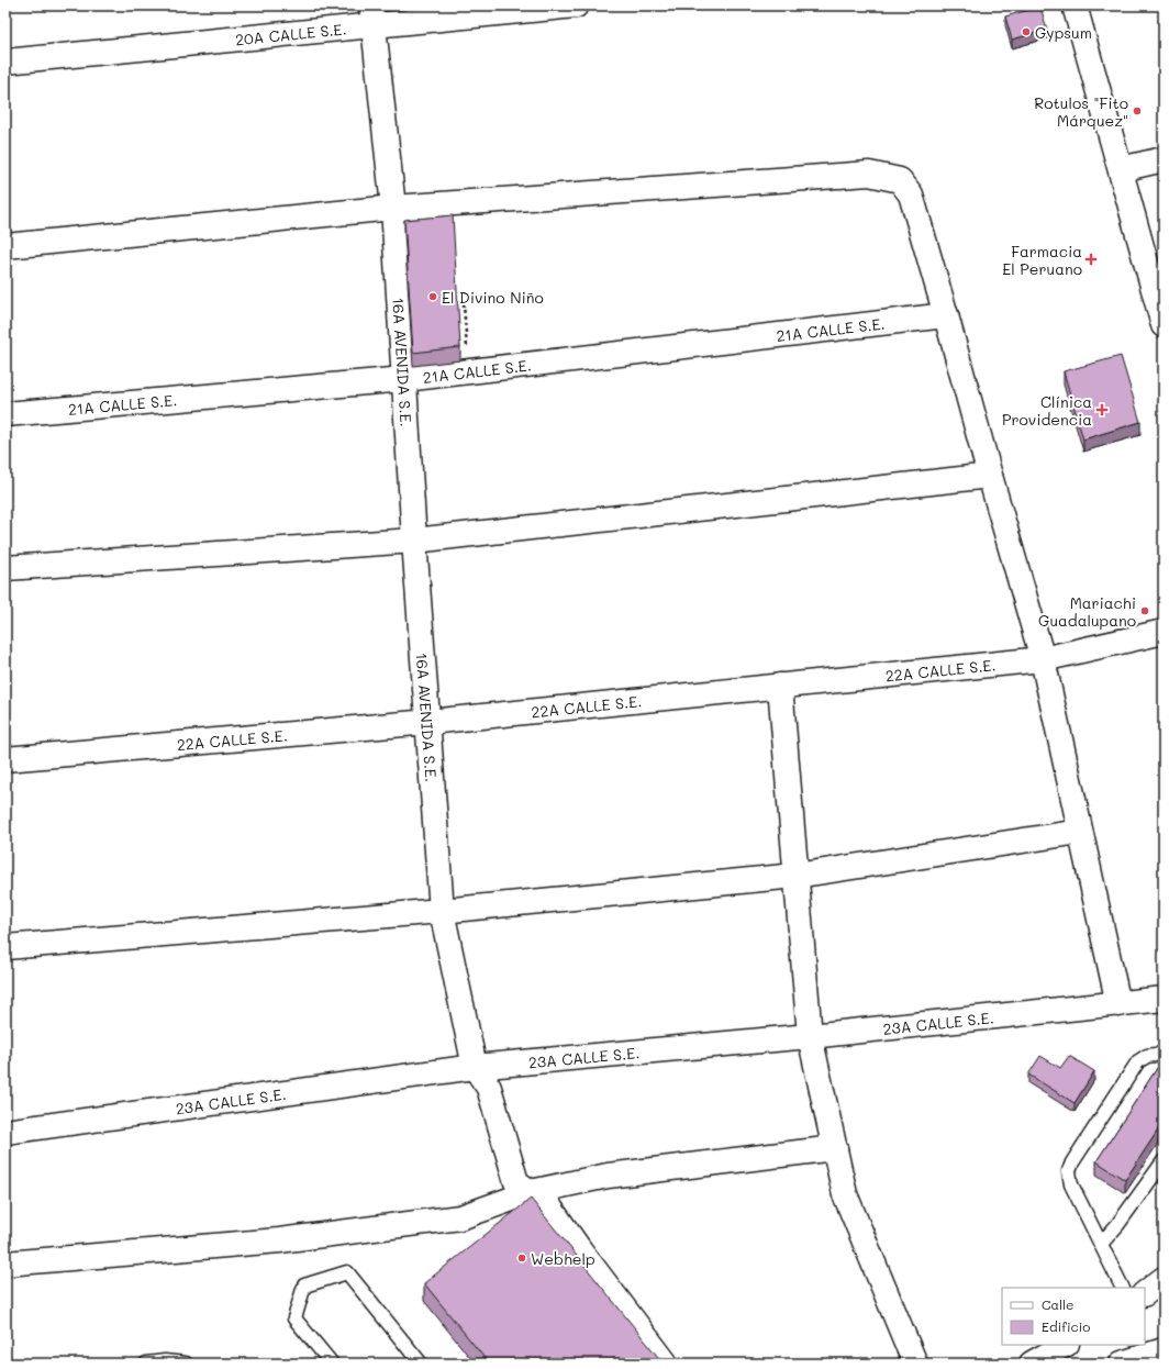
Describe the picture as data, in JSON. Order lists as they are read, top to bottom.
{
  "streets": {
    "street": [
      "20A CALLE S.E.",
      "21A CALLE S.E.",
      "16A AVENIDA S.E.",
      "22A CALLE S.E.",
      "23A CALLE S.E."
    ]
  },
  "crossings": [
    ["20A CALLE S.E.", "16A AVENIDA S.E."],
    ["21A CALLE S.E.", "16A AVENIDA S.E."],
    ["16A AVENIDA S.E.", "22A CALLE S.E."],
    ["16A AVENIDA S.E.", "23A CALLE S.E."]
  ],
  "places": {
    "other": [
      "Gypsum",
      "Rotulos \"Fito Márquez\"",
      "El Divino Niño",
      "Mariachi Guadalupano",
      "Webhelp"
    ],
    "health": ["Farmacia El Peruano", "Clínica Providencia"]
  },
  "legend": ["Calle", "Edificio"]
}
